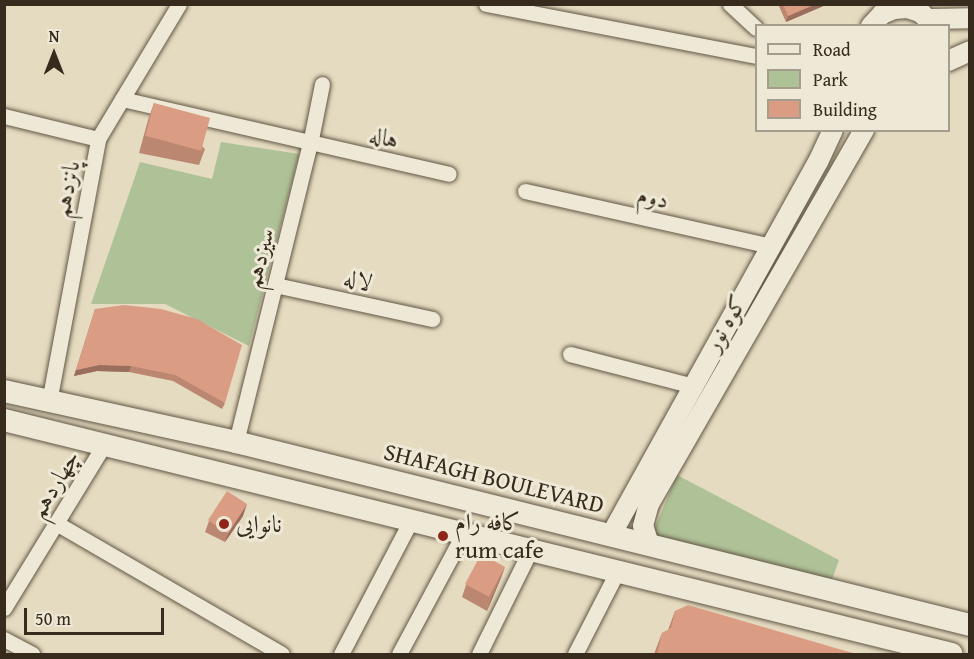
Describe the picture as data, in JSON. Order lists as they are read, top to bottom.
{
  "streets": {
    "main road": ["SHAFAGH BOULEVARD"],
    "street": [
      "هاله",
      "پانزدهم",
      "دوم",
      "سیزدهم",
      "لاله",
      "کوه نور",
      "چهاردهم"
    ]
  },
  "crossings": [
    ["هاله", "پانزدهم"],
    ["هاله", "سیزدهم"],
    ["پانزدهم", "SHAFAGH BOULEVARD"],
    ["دوم", "کوه نور"],
    ["سیزدهم", "لاله"],
    ["سیزدهم", "SHAFAGH BOULEVARD"],
    ["کوه نور", "SHAFAGH BOULEVARD"]
  ],
  "places": ["نانوایی", "کافه رام rum cafe"],
  "legend": ["Road", "Park", "Building"],
  "scale_bar": "50 m",
  "north": "top"
}
